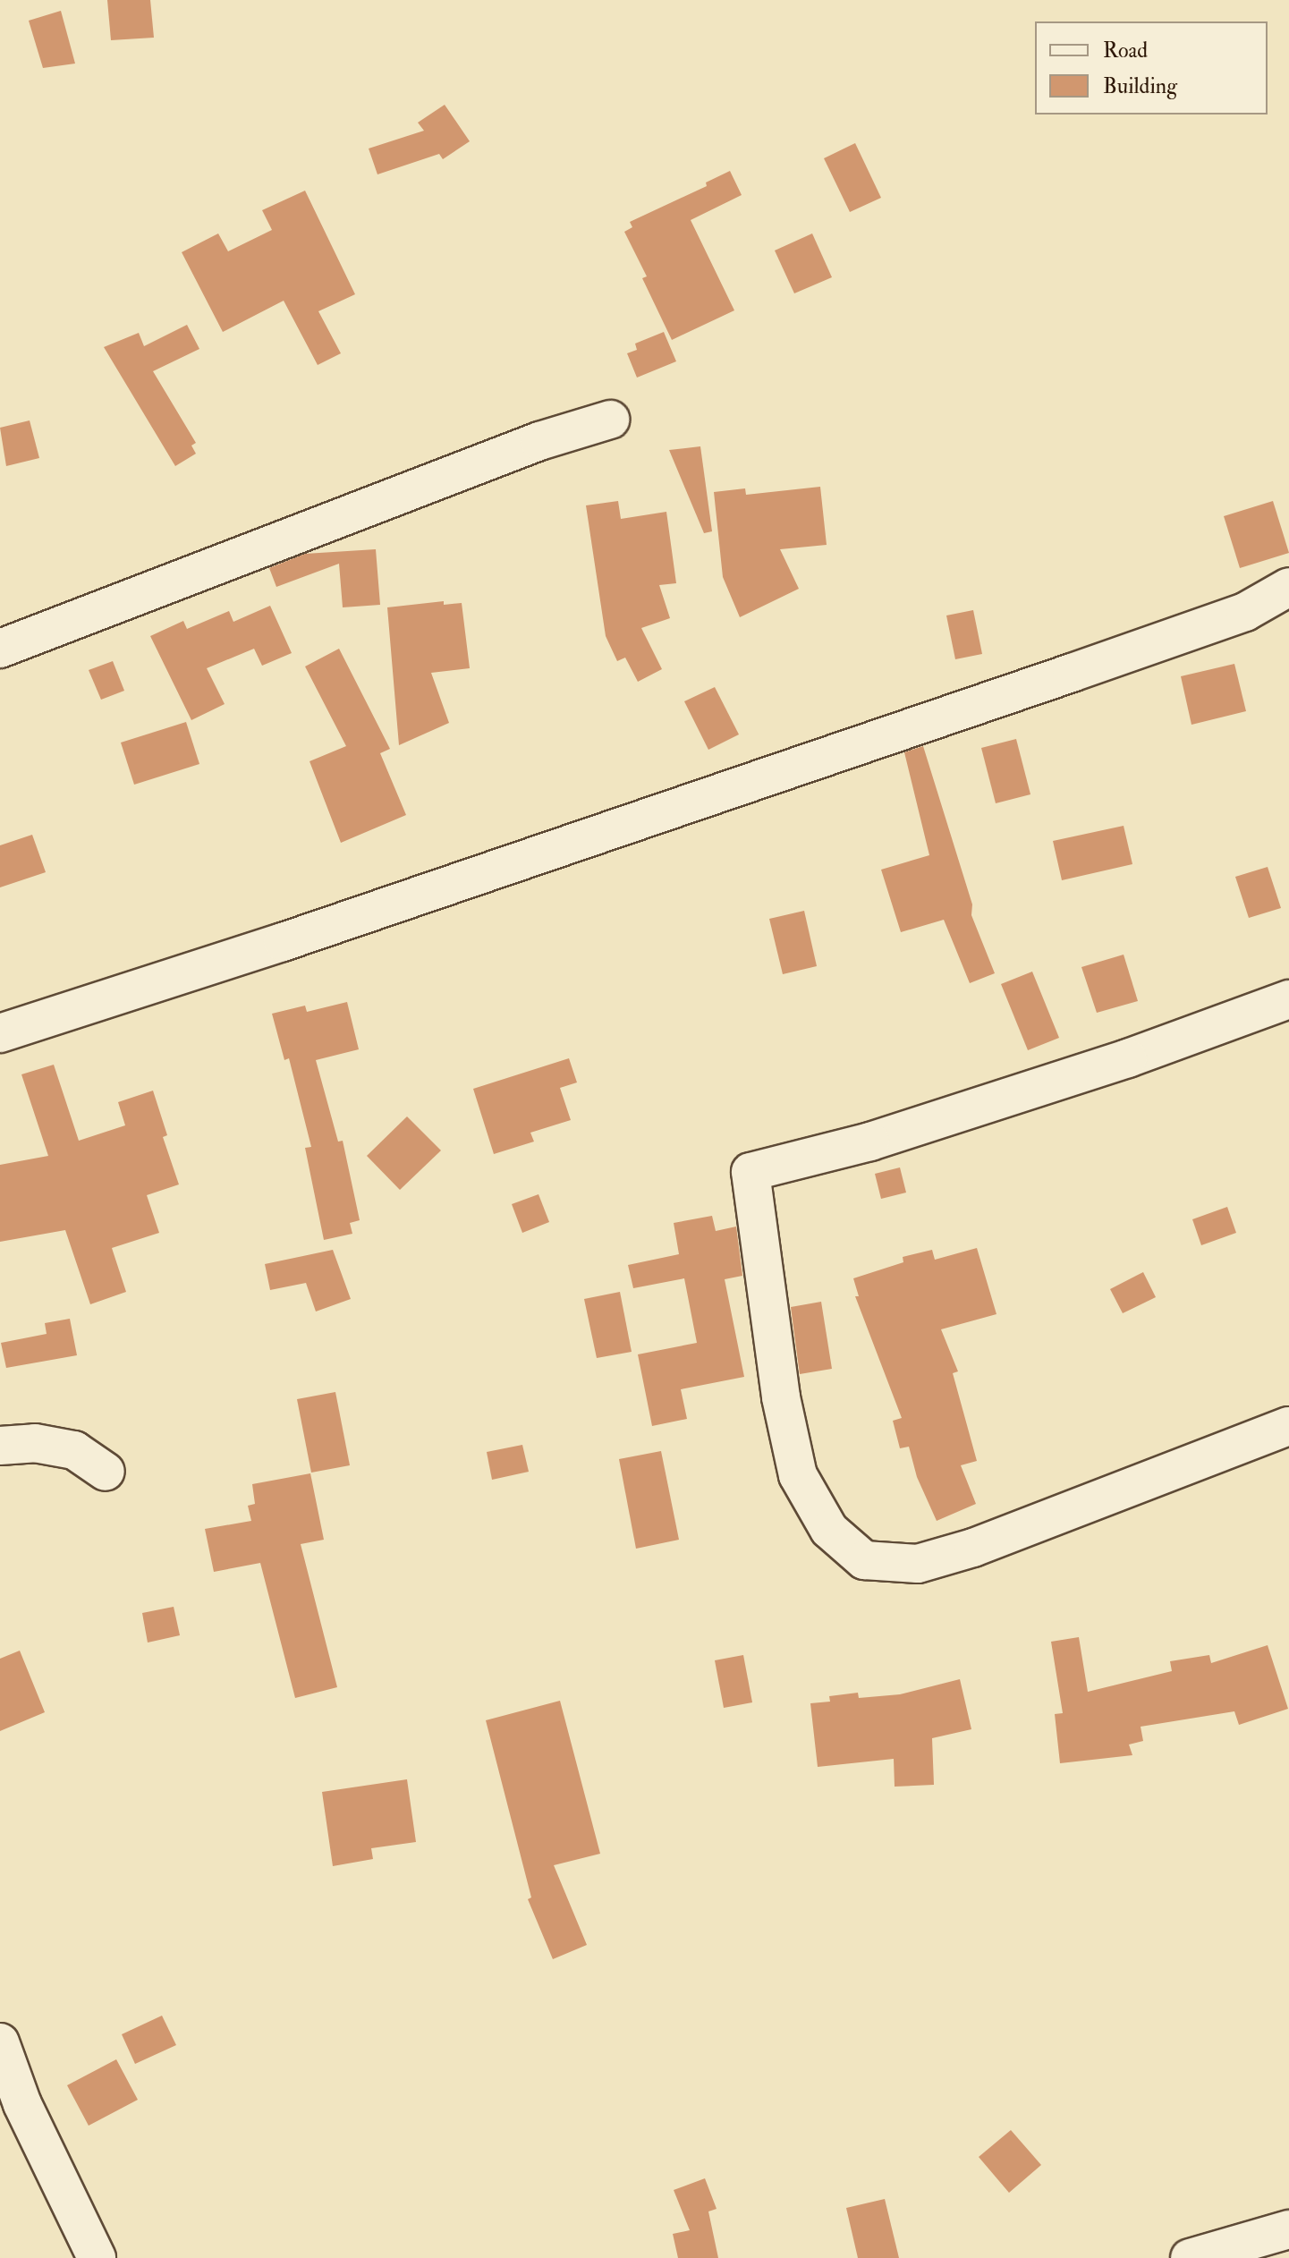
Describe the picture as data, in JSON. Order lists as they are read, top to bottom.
{
  "legend": ["Road", "Building"]
}
